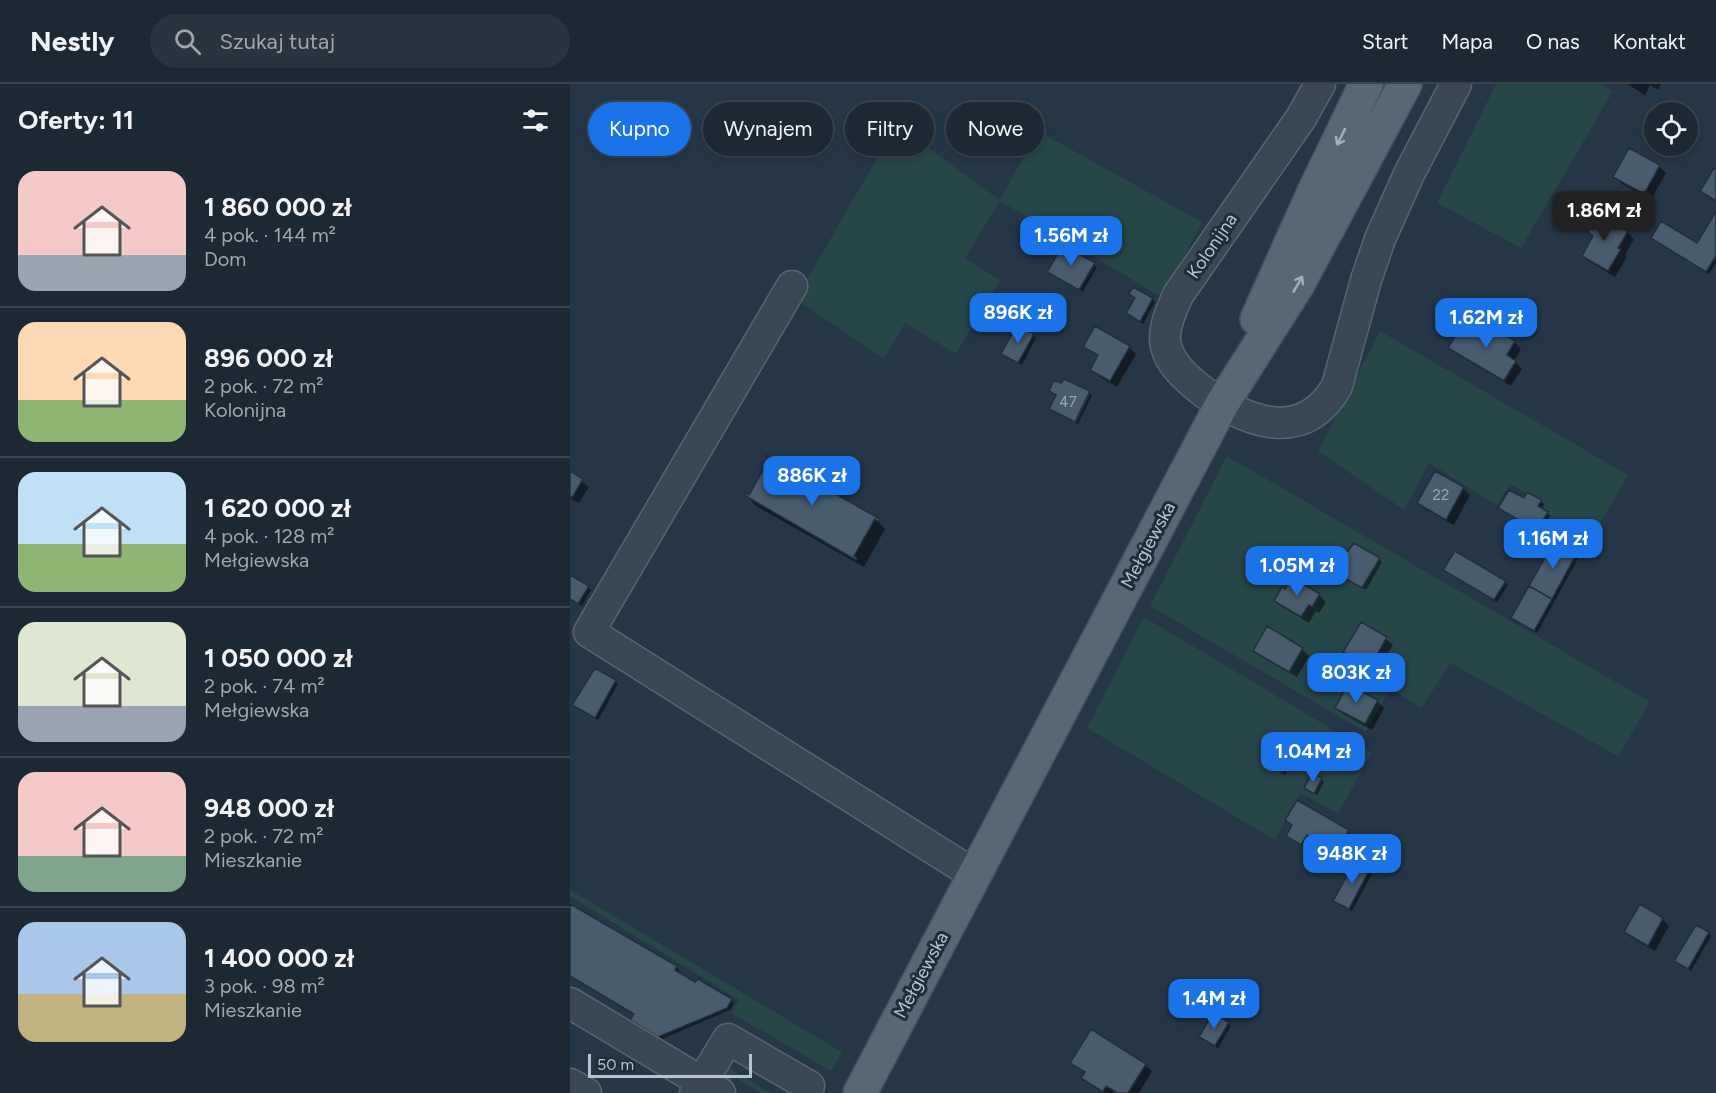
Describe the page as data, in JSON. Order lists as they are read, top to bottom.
{
  "streets": {
    "main road": ["Mełgiewska"],
    "street": ["Kolonijna"]
  },
  "crossings": [
    ["Kolonijna", "Mełgiewska"]
  ],
  "house_numbers": ["47", "22"],
  "scale_bar": "50 m",
  "page": {
    "header": "Nestly",
    "search": "Szukaj tutaj",
    "nav": [
      "Start",
      "Mapa",
      "O nas",
      "Kontakt"
    ],
    "heading": "Oferty: 11",
    "chip": [
      "Kupno",
      "Wynajem",
      "Filtry",
      "Nowe"
    ],
    "list": [
      {
        "name": "1 860 000 zł",
        "note": "4 pok. · 144 m² · Dom"
      },
      {
        "name": "896 000 zł",
        "note": "2 pok. · 72 m² · Kolonijna"
      },
      {
        "name": "1 620 000 zł",
        "note": "4 pok. · 128 m² · Mełgiewska"
      },
      {
        "name": "1 050 000 zł",
        "note": "2 pok. · 74 m² · Mełgiewska"
      },
      {
        "name": "948 000 zł",
        "note": "2 pok. · 72 m² · Mieszkanie"
      },
      {
        "name": "1 400 000 zł",
        "note": "3 pok. · 98 m² · Mieszkanie"
      }
    ],
    "price": [
      "1.86M zł",
      "1.56M zł",
      "896K zł",
      "1.62M zł",
      "886K zł",
      "1.16M zł",
      "1.05M zł",
      "803K zł",
      "1.04M zł",
      "948K zł",
      "1.4M zł"
    ],
    "scale": "50 m"
  }
}
